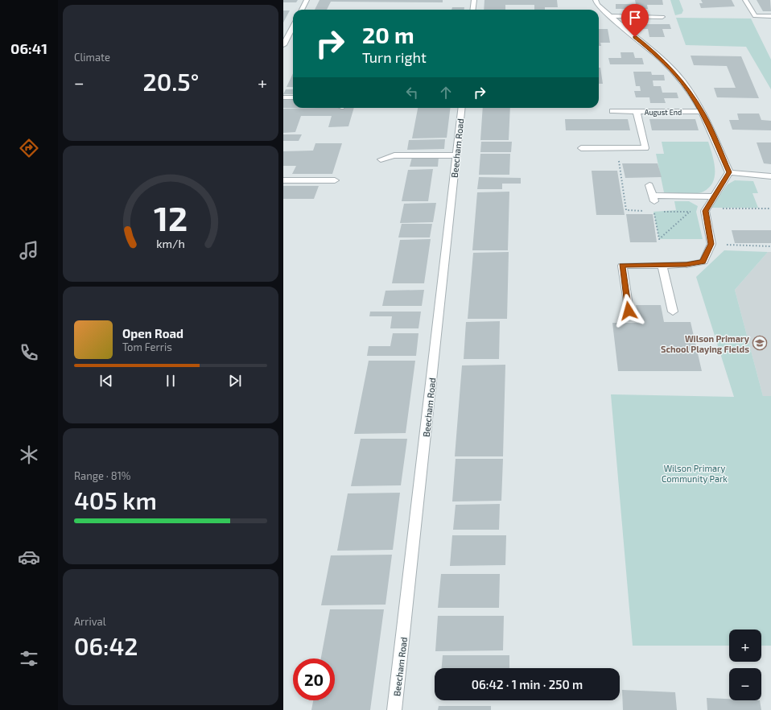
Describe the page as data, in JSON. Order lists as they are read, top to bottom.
{
  "streets": {
    "street": ["August End", "Beecham Road"]
  },
  "parks": ["Wilson Primary Community Park"],
  "places": {
    "school or university": ["Wilson Primary School Playing Fields"]
  },
  "page": {
    "tabs": "06:41",
    "tile": [
      "Climate",
      ["Range · 81%", "405 km"],
      ["Arrival", "06:42"]
    ],
    "turn": ["20 m", "Turn right"],
    "heat": ["−", "20.5°", "+"],
    "song": ["Open Road", "Tom Ferris"],
    "map_buttons": ["+", "−"],
    "limit": "20",
    "trip": "06:42 · 1 min · 250 m",
    "gauge": ["12", "km/h"]
  }
}
